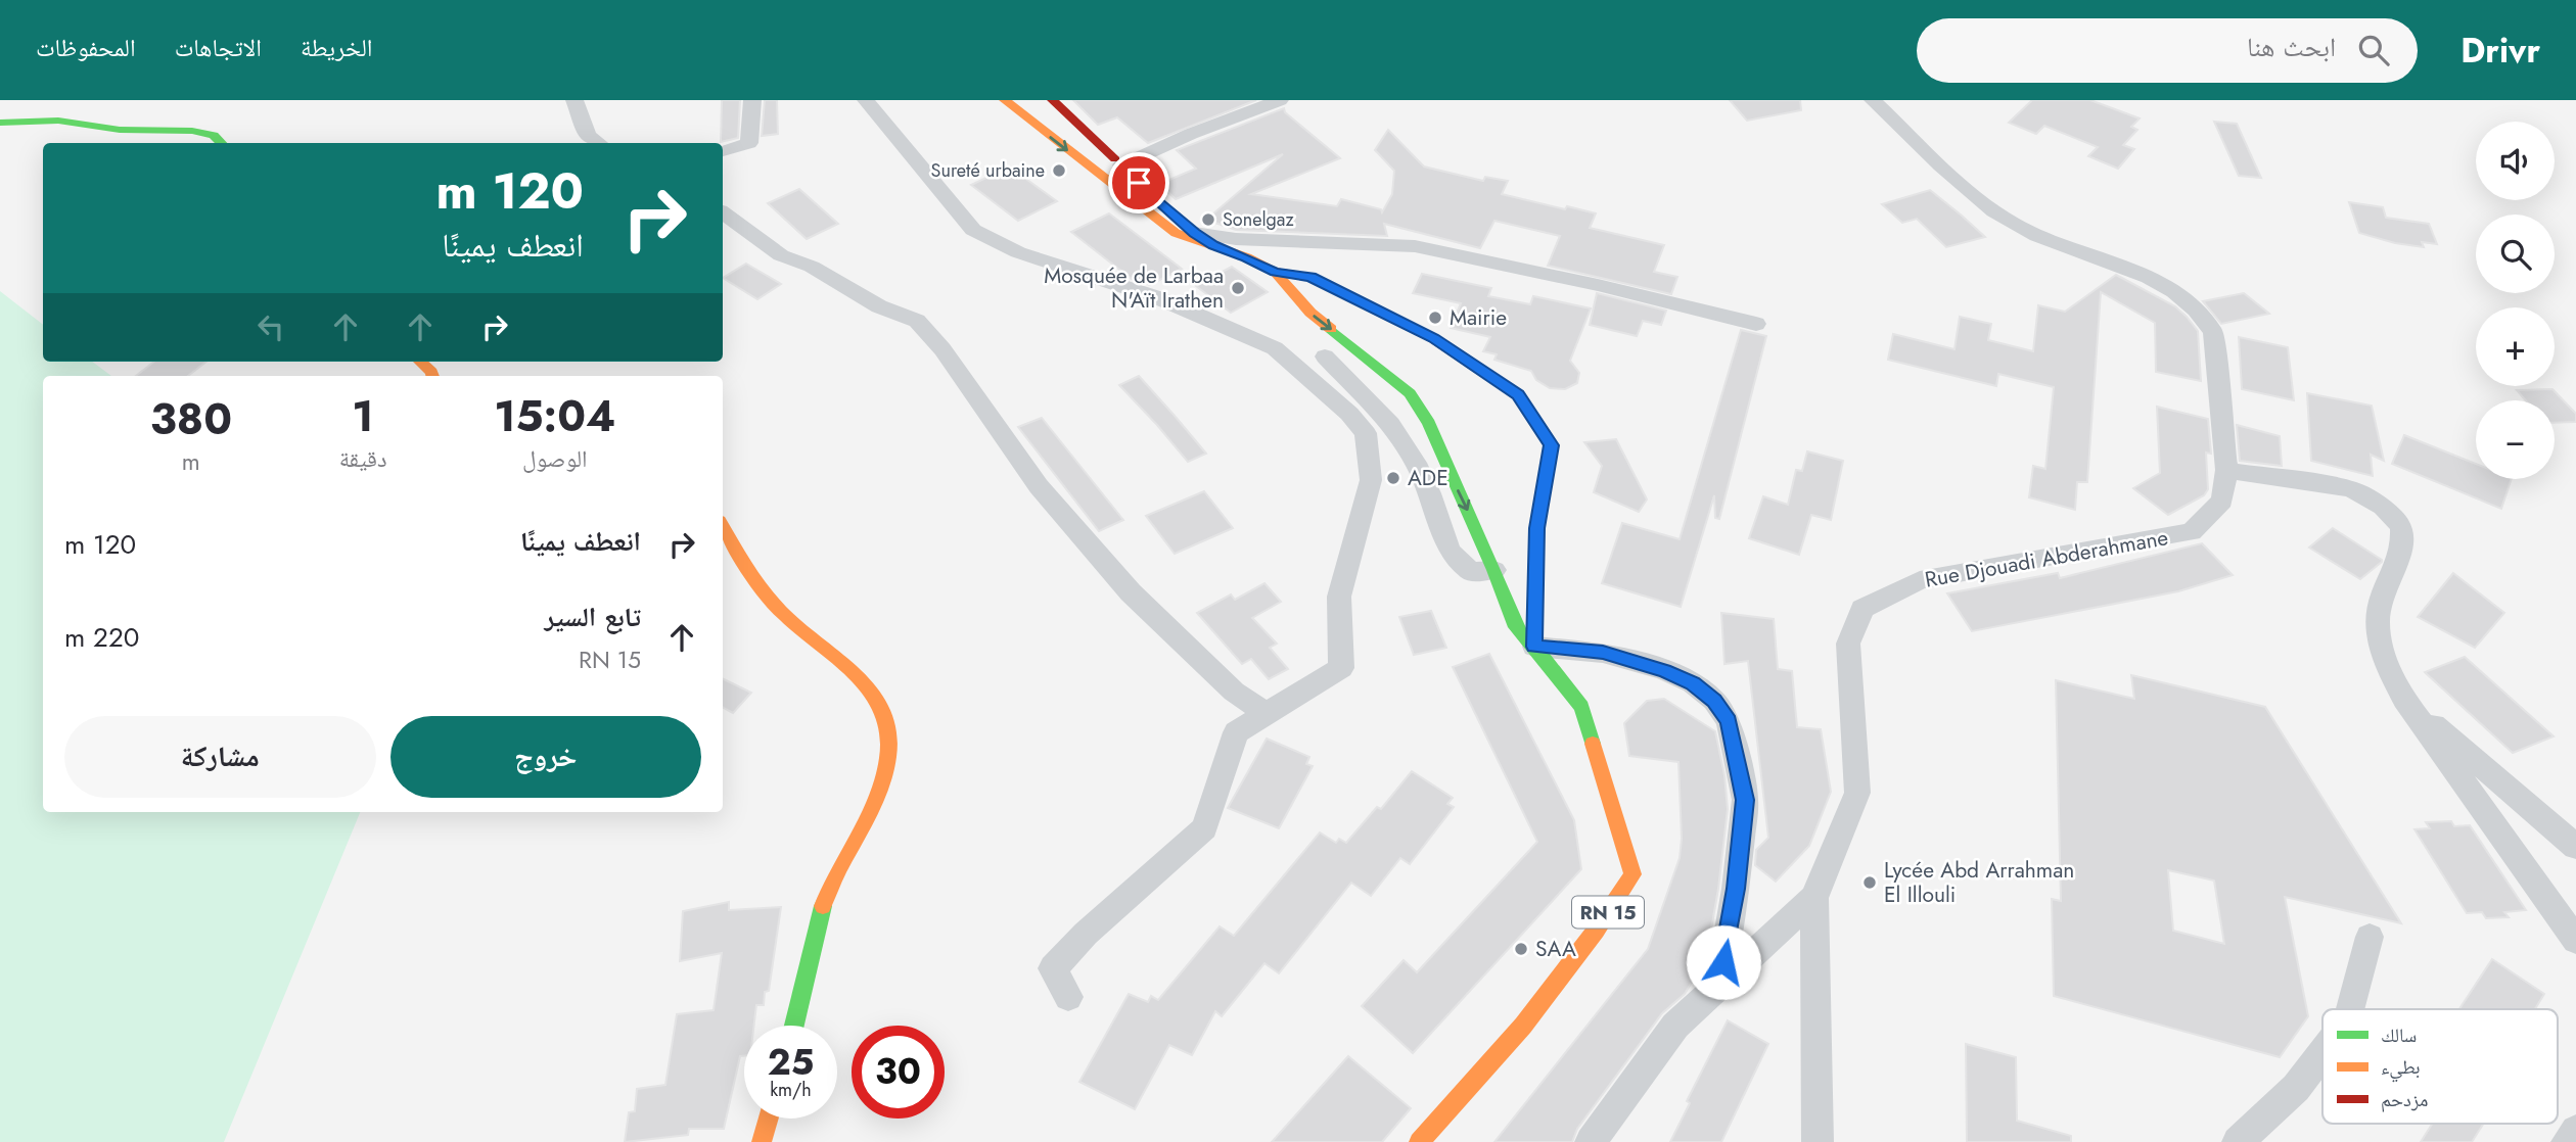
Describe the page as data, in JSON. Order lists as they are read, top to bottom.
{
  "streets": {
    "main road": ["RN 15"],
    "street": ["Rue Djouadi Abderahmane"]
  },
  "places": [
    "Sureté urbaine",
    "Sonelgaz",
    "Mosquée de Larbaa N'Aït Irathen",
    "Mairie",
    "ADE",
    "Lycée Abd Arrahman El Illouli",
    "SAA"
  ],
  "legend": ["سالك", "بطيء", "مزدحم"],
  "page": {
    "header": "Drivr",
    "search": "ابحث هنا",
    "nav": ["الخريطة", "الاتجاهات", "المحفوظات"],
    "map_buttons": ["+", "−"],
    "turn": ["120 m", "انعطف يمينًا"],
    "eta": [
      "15:04",
      "الوصول",
      "1",
      "دقيقة",
      "380",
      "m"
    ],
    "list": [
      {
        "name": "انعطف يمينًا",
        "value": "120 m"
      },
      {
        "name": "تابع السير",
        "note": "RN 15",
        "value": "220 m"
      }
    ],
    "buttons": ["خروج", "مشاركة"],
    "speed": "25 km/h",
    "limit": "30"
  }
}
